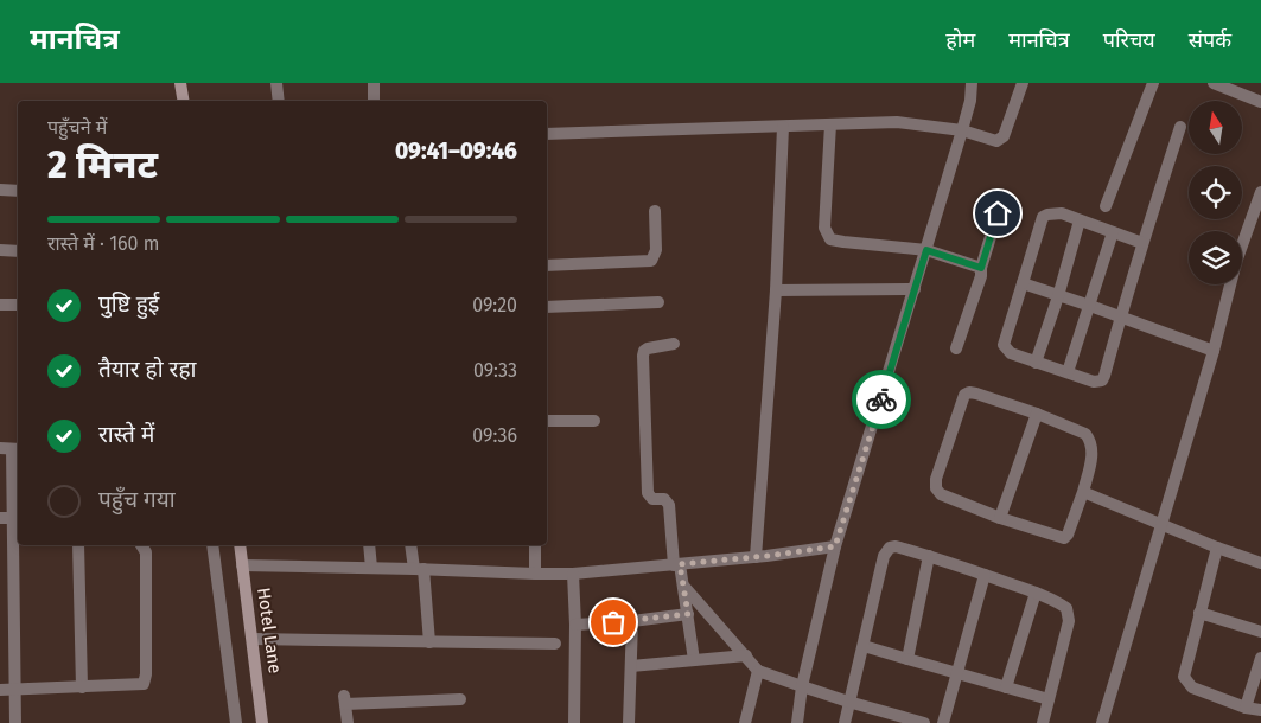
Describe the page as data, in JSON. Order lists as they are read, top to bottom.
{
  "streets": {
    "street": ["Hotel Lane"]
  },
  "north": "top",
  "page": {
    "header": "मानचित्र",
    "nav": [
      "होम",
      "मानचित्र",
      "परिचय",
      "संपर्क"
    ],
    "heading": ["2 मिनट", "पहुँचने में", "09:41–09:46"],
    "bar": "रास्ते में · 160 m",
    "list": [
      ["पुष्टि हुई", "09:20"],
      ["तैयार हो रहा", "09:33"],
      ["रास्ते में", "09:36"],
      "पहुँच गया"
    ]
  }
}
